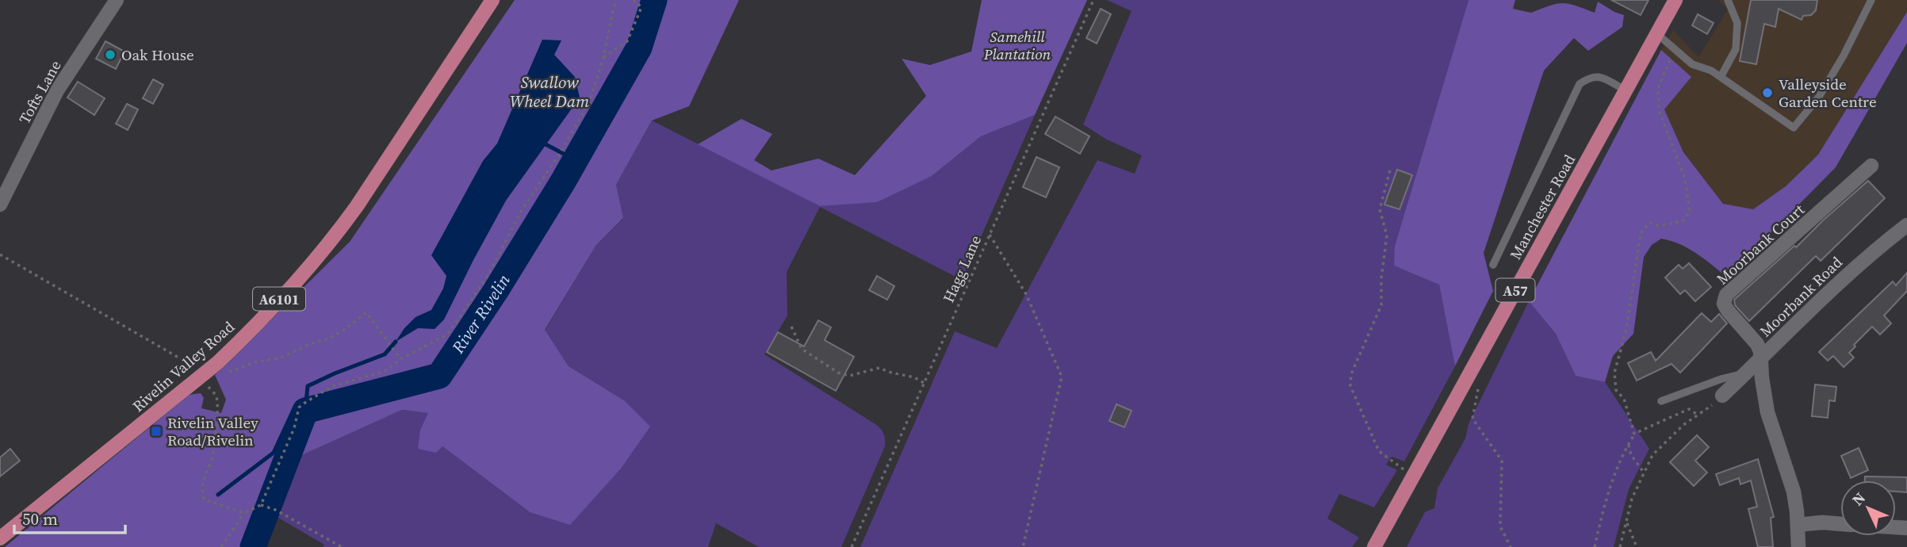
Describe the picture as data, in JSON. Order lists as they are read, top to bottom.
{
  "streets": {
    "main road": [
      "Manchester Road",
      "A57",
      "A6101",
      "Rivelin Valley Road"
    ],
    "street": ["Tofts Lane", "Moorbank Court", "Moorbank Road"],
    "path": ["Hagg Lane"]
  },
  "crossings": [
    ["Moorbank Court", "Moorbank Road"]
  ],
  "water": ["Swallow Wheel Dam", "River Rivelin"],
  "parks": ["Samehill Plantation"],
  "places": {
    "other": ["Oak House", "Valleyside Garden Centre"],
    "transit": ["Rivelin Valley Road/Rivelin"]
  },
  "scale_bar": "50 m",
  "north": "top left"
}
